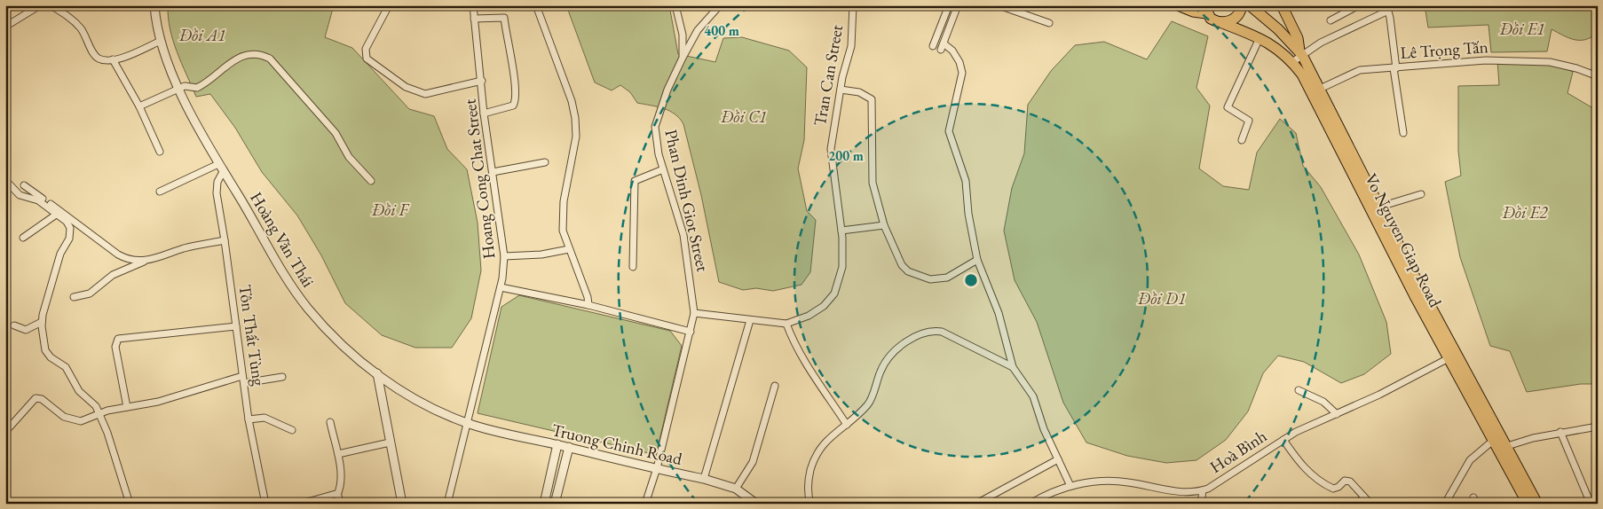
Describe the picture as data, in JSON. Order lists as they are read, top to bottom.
{
  "streets": {
    "main road": ["Vo Nguyen Giap Road"],
    "street": [
      "Lê Trọng Tấn",
      "Tran Can Street",
      "Hoang Cong Chat Street",
      "Phan Dinh Giot Street",
      "Hoàng Văn Thái",
      "Tôn Thất Tùng",
      "Truong Chinh Road",
      "Hoà Bình"
    ]
  },
  "crossings": [
    ["Lê Trọng Tấn", "Vo Nguyen Giap Road"],
    ["Tran Can Street", "Phan Dinh Giot Street"],
    ["Hoang Cong Chat Street", "Hoàng Văn Thái"],
    ["Hoang Cong Chat Street", "Truong Chinh Road"],
    ["Phan Dinh Giot Street", "Truong Chinh Road"],
    ["Hoàng Văn Thái", "Tôn Thất Tùng"],
    ["Hoàng Văn Thái", "Truong Chinh Road"],
    ["Vo Nguyen Giap Road", "Hoà Bình"]
  ],
  "parks": [
    "Đồi E1",
    "Đồi A1",
    "Đồi C1",
    "Đồi F",
    "Đồi E2",
    "Đồi D1"
  ],
  "rings": ["400 m", "200 m"]
}
